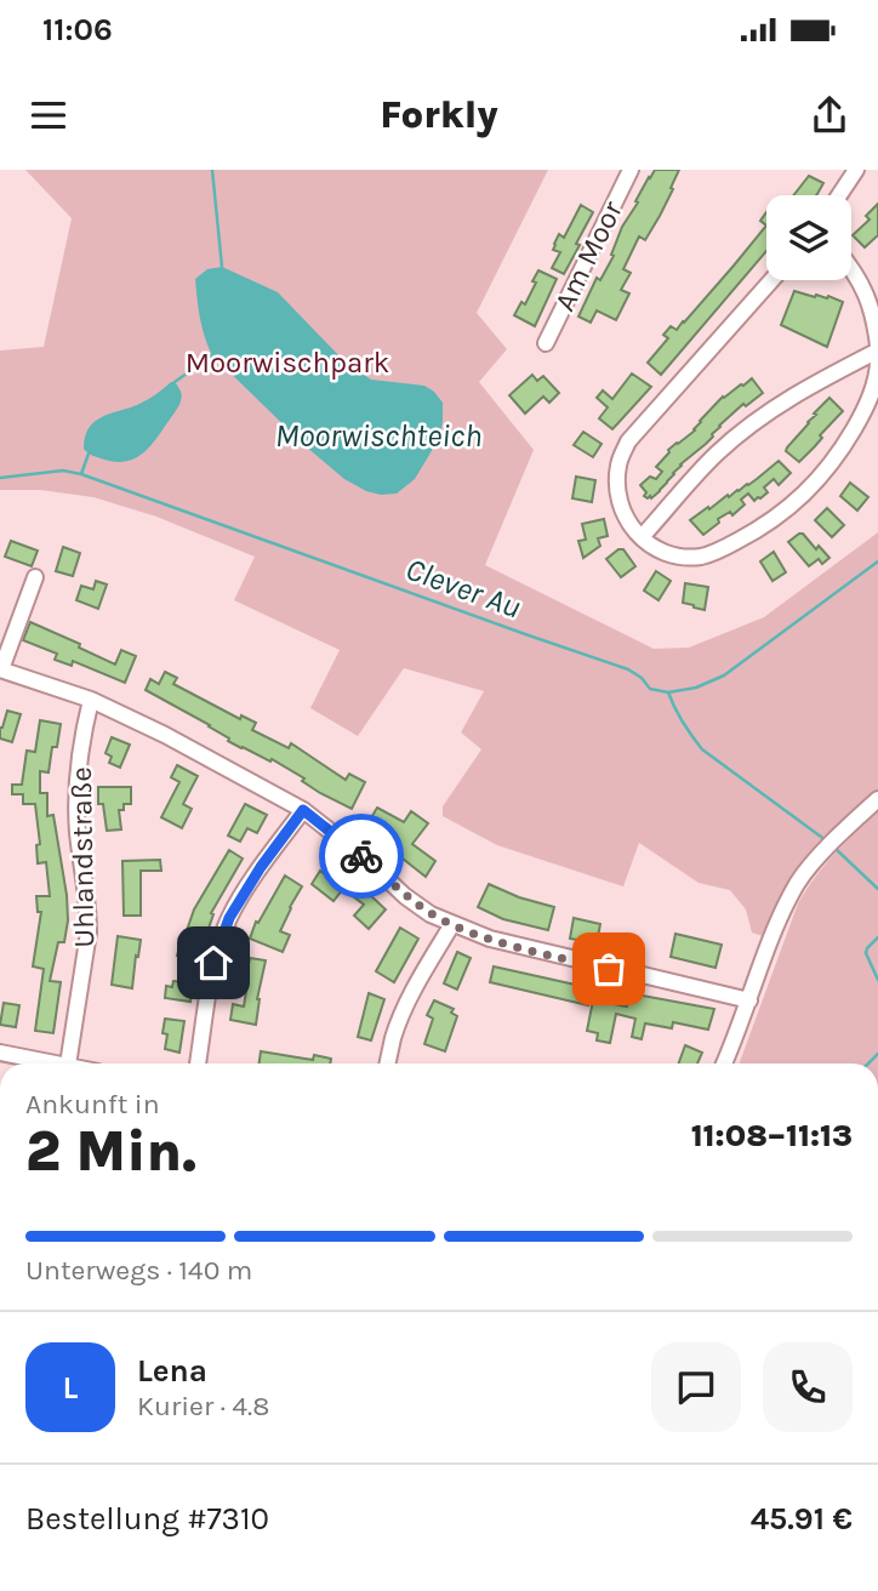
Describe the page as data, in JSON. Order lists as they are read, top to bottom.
{
  "streets": {
    "street": ["Am Moor", "Uhlandstraße"]
  },
  "water": ["Moorwischteich", "Clever Au"],
  "parks": ["Moorwischpark"],
  "page": {
    "status": "11:06",
    "header": "Forkly",
    "heading": ["2 Min.", "Ankunft in", "11:08–11:13"],
    "panel": [
      "Lena",
      "Kurier · 4.8",
      "Bestellung #7310",
      "45.91 €"
    ],
    "bar": "Unterwegs · 140 m",
    "round": "L"
  }
}
